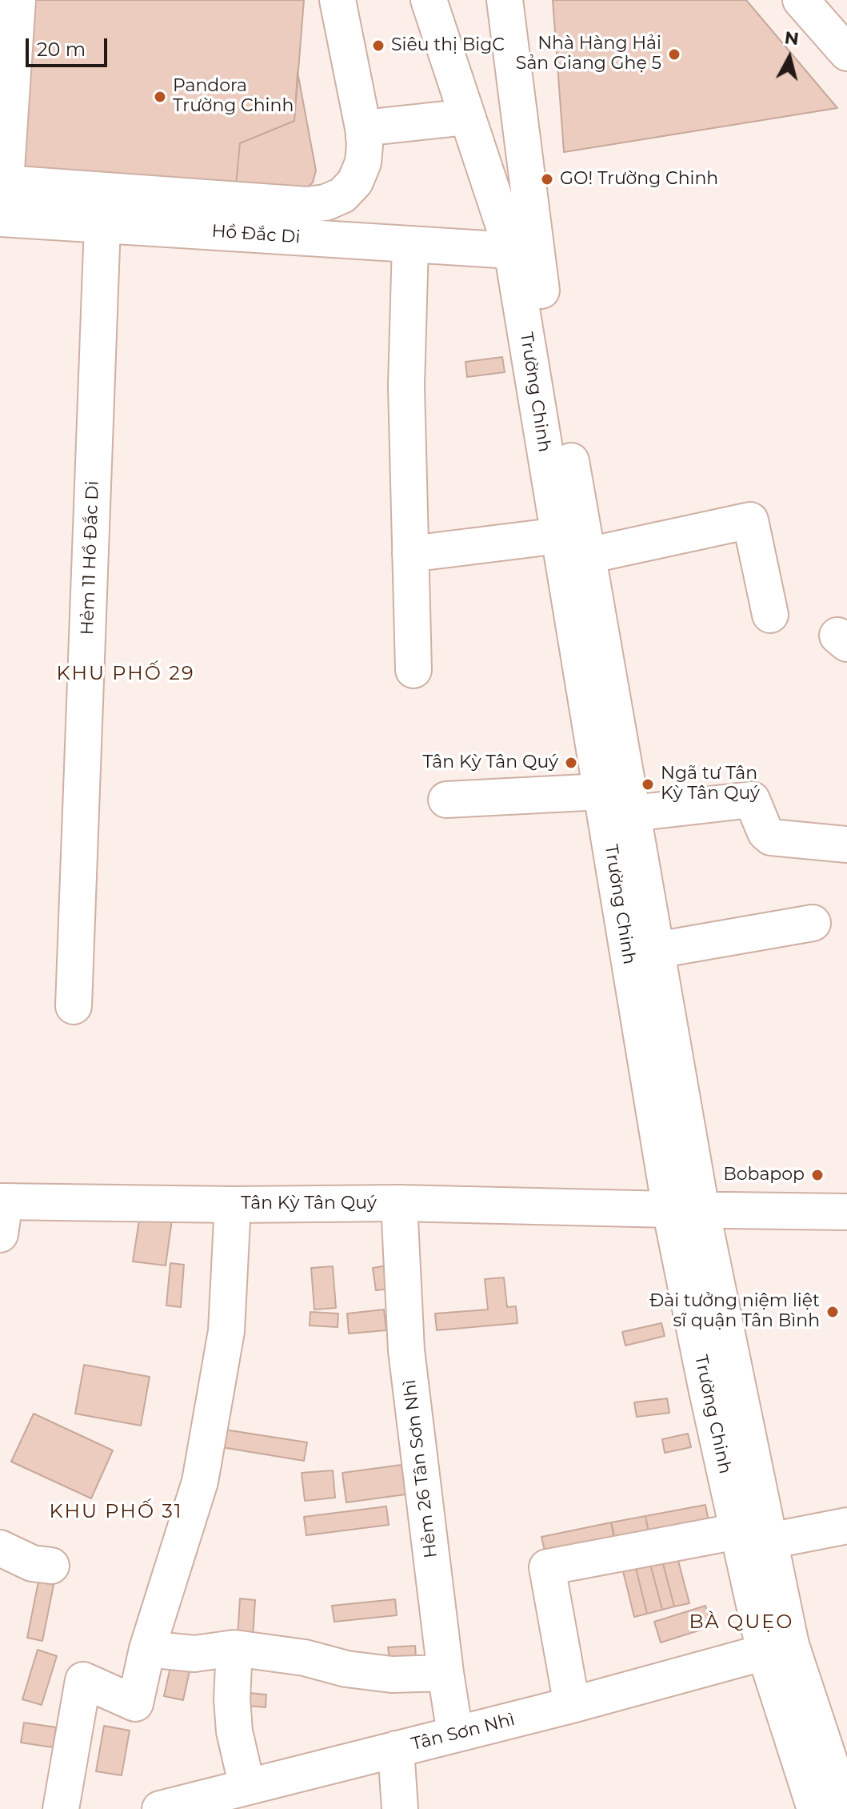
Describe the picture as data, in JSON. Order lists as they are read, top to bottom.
{
  "streets": {
    "main road": [
      "Hồ Đắc Di",
      "Trường Chinh",
      "Hẻm 11 Hồ Đắc Di",
      "Tân Kỳ Tân Quý",
      "Hẻm 26 Tân Sơn Nhì",
      "Tân Sơn Nhì"
    ]
  },
  "crossings": [
    ["Hồ Đắc Di", "Trường Chinh"],
    ["Hồ Đắc Di", "Hẻm 11 Hồ Đắc Di"],
    ["Trường Chinh", "Tân Kỳ Tân Quý"],
    ["Trường Chinh", "Tân Sơn Nhì"],
    ["Tân Kỳ Tân Quý", "Hẻm 26 Tân Sơn Nhì"],
    ["Hẻm 26 Tân Sơn Nhì", "Tân Sơn Nhì"]
  ],
  "districts": ["KHU PHỐ 29", "KHU PHỐ 31", "BÀ QUẸO"],
  "places": [
    "Siêu thị BigC",
    "Nhà Hàng Hải Sản Giang Ghẹ 5",
    "Pandora Trường Chinh",
    "GO! Trường Chinh",
    "Tân Kỳ Tân Quý",
    "Ngã tư Tân Kỳ Tân Quý",
    "Bobapop",
    "Đài tưởng niệm liệt sĩ quận Tân Bình"
  ],
  "scale_bar": "20 m",
  "north": "top"
}
